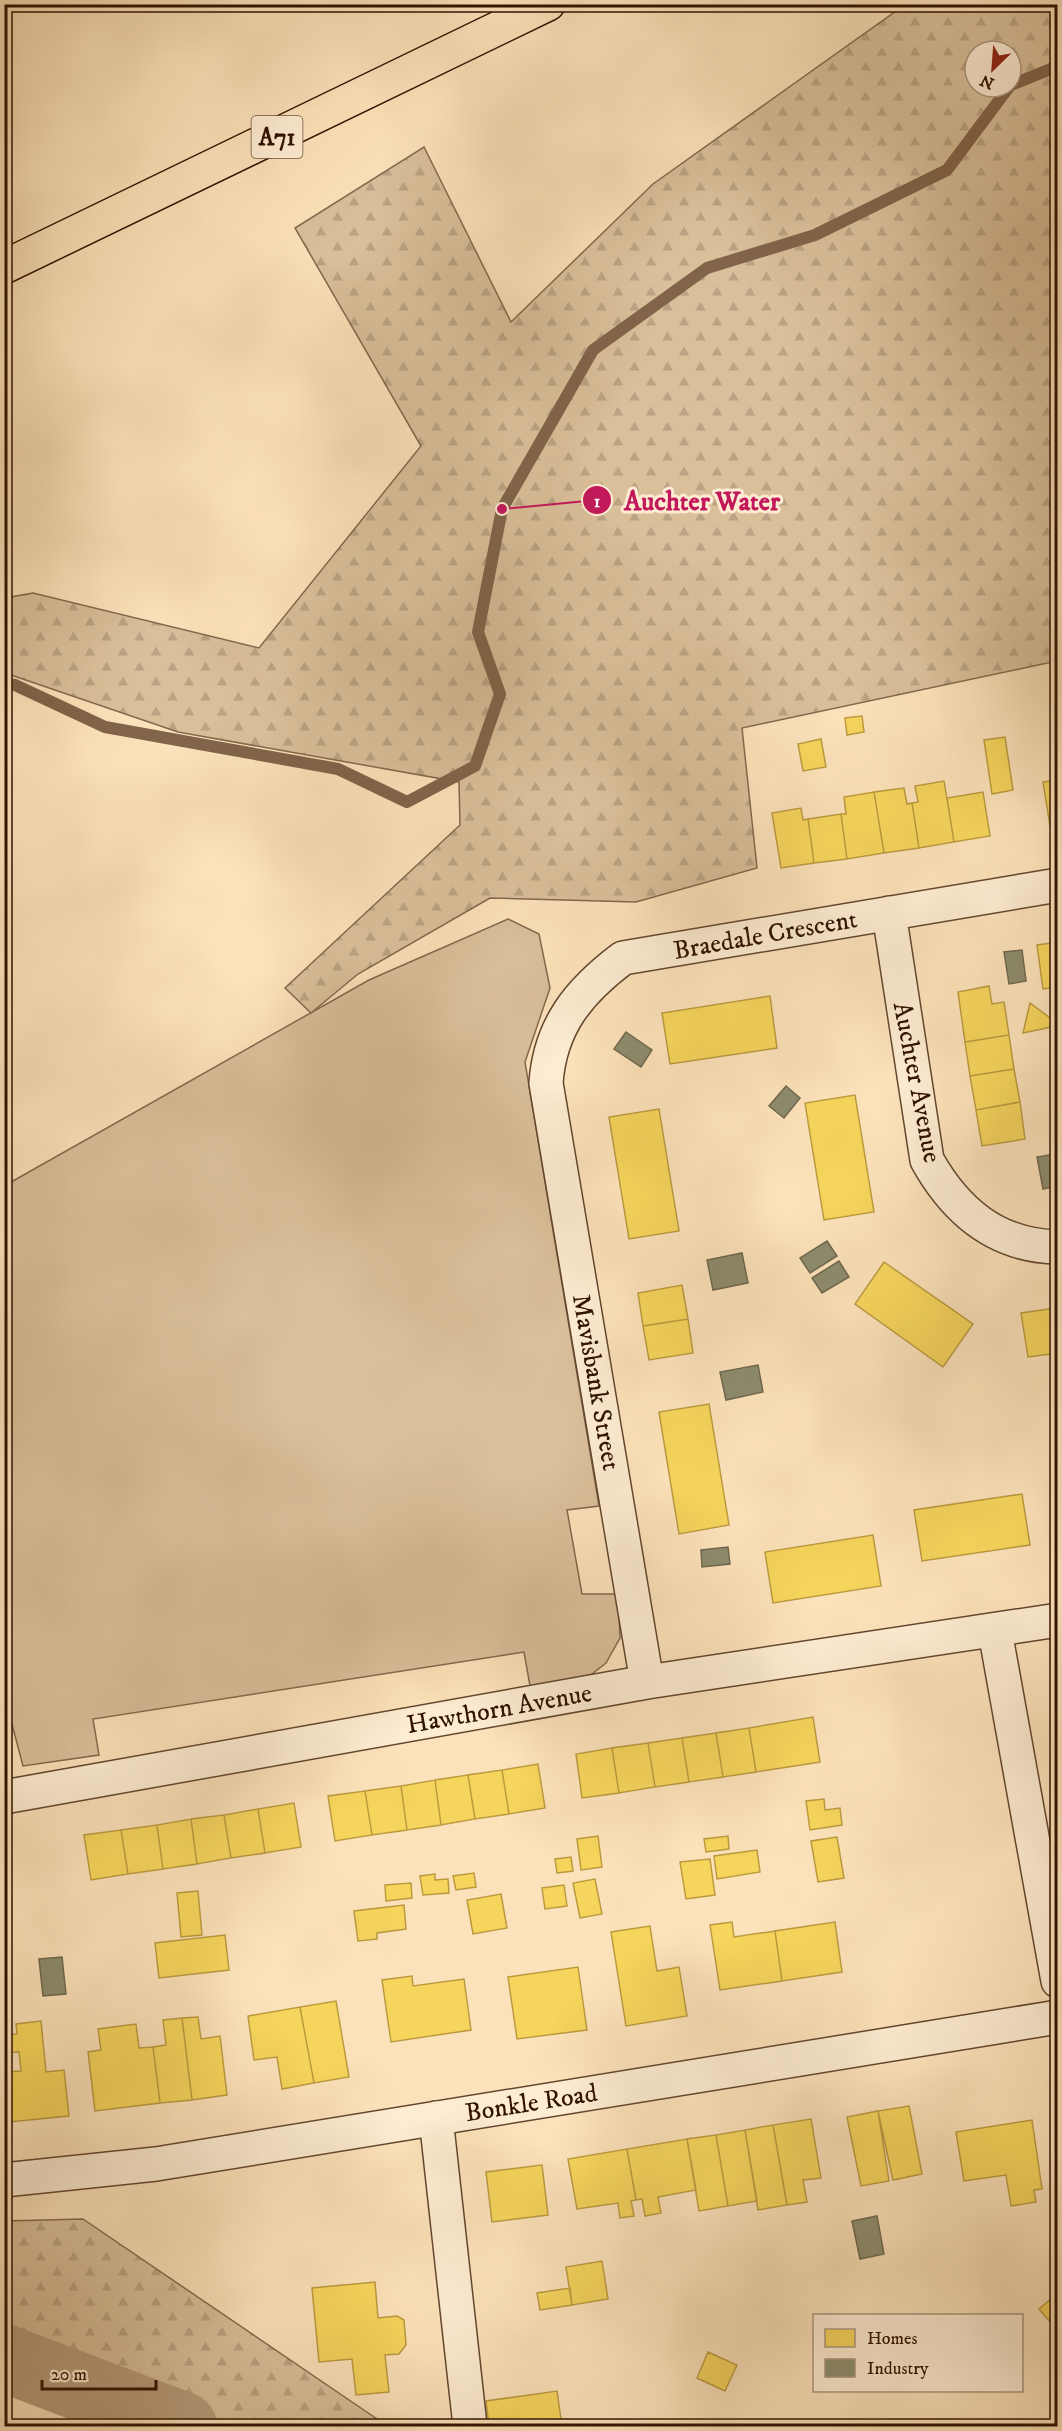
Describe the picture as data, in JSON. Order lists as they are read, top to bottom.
{
  "streets": {
    "main road": ["A71"],
    "street": [
      "Braedale Crescent",
      "Auchter Avenue",
      "Mavisbank Street",
      "Hawthorn Avenue",
      "Bonkle Road"
    ]
  },
  "crossings": [
    ["Braedale Crescent", "Auchter Avenue"],
    ["Braedale Crescent", "Mavisbank Street"],
    ["Mavisbank Street", "Hawthorn Avenue"]
  ],
  "places": ["Auchter Water"],
  "legend": ["Homes", "Industry"],
  "scale_bar": "20 m",
  "north": "bottom left"
}
